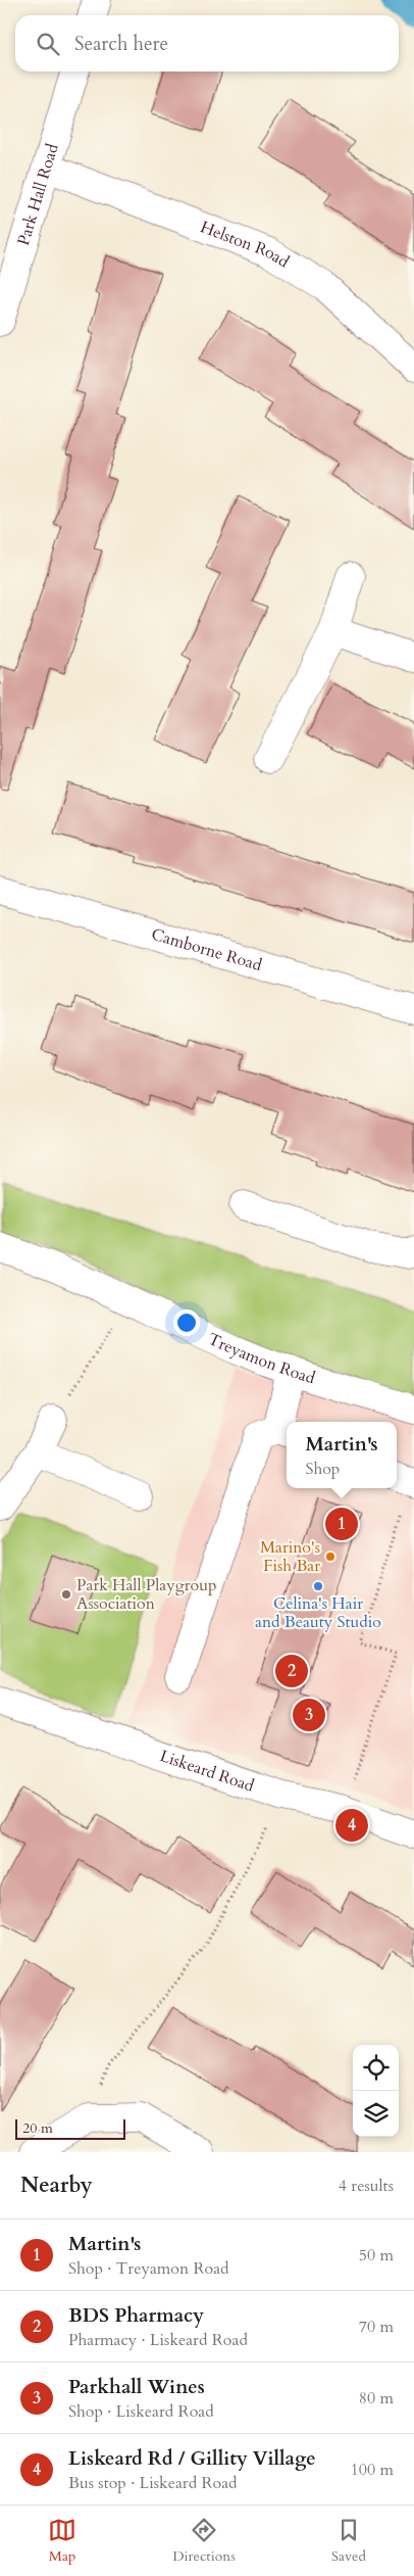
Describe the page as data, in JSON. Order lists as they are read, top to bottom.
{
  "streets": {
    "street": [
      "Park Hall Road",
      "Helston Road",
      "Camborne Road",
      "Treyamon Road",
      "Liskeard Road"
    ]
  },
  "crossings": [
    ["Park Hall Road", "Helston Road"]
  ],
  "places": ["Marino's Fish Bar", "Celina's Hair and Beauty Studio", "Park Hall Playgroup Association"],
  "scale_bar": "20 m",
  "page": {
    "search": "Search here",
    "popup": ["Martin's", "Shop"],
    "pins": [
      "1",
      "2",
      "3",
      "4"
    ],
    "scale": "20 m",
    "heading": ["Nearby", "4 results"],
    "list": [
      {
        "mark": "1",
        "name": "Martin's",
        "note": "Shop · Treyamon Road",
        "value": "50 m"
      },
      {
        "mark": "2",
        "name": "BDS Pharmacy",
        "note": "Pharmacy · Liskeard Road",
        "value": "70 m"
      },
      {
        "mark": "3",
        "name": "Parkhall Wines",
        "note": "Shop · Liskeard Road",
        "value": "80 m"
      },
      {
        "mark": "4",
        "name": "Liskeard Rd / Gillity Village",
        "note": "Bus stop · Liskeard Road",
        "value": "100 m"
      }
    ],
    "nav": ["Map", "Directions", "Saved"]
  }
}
